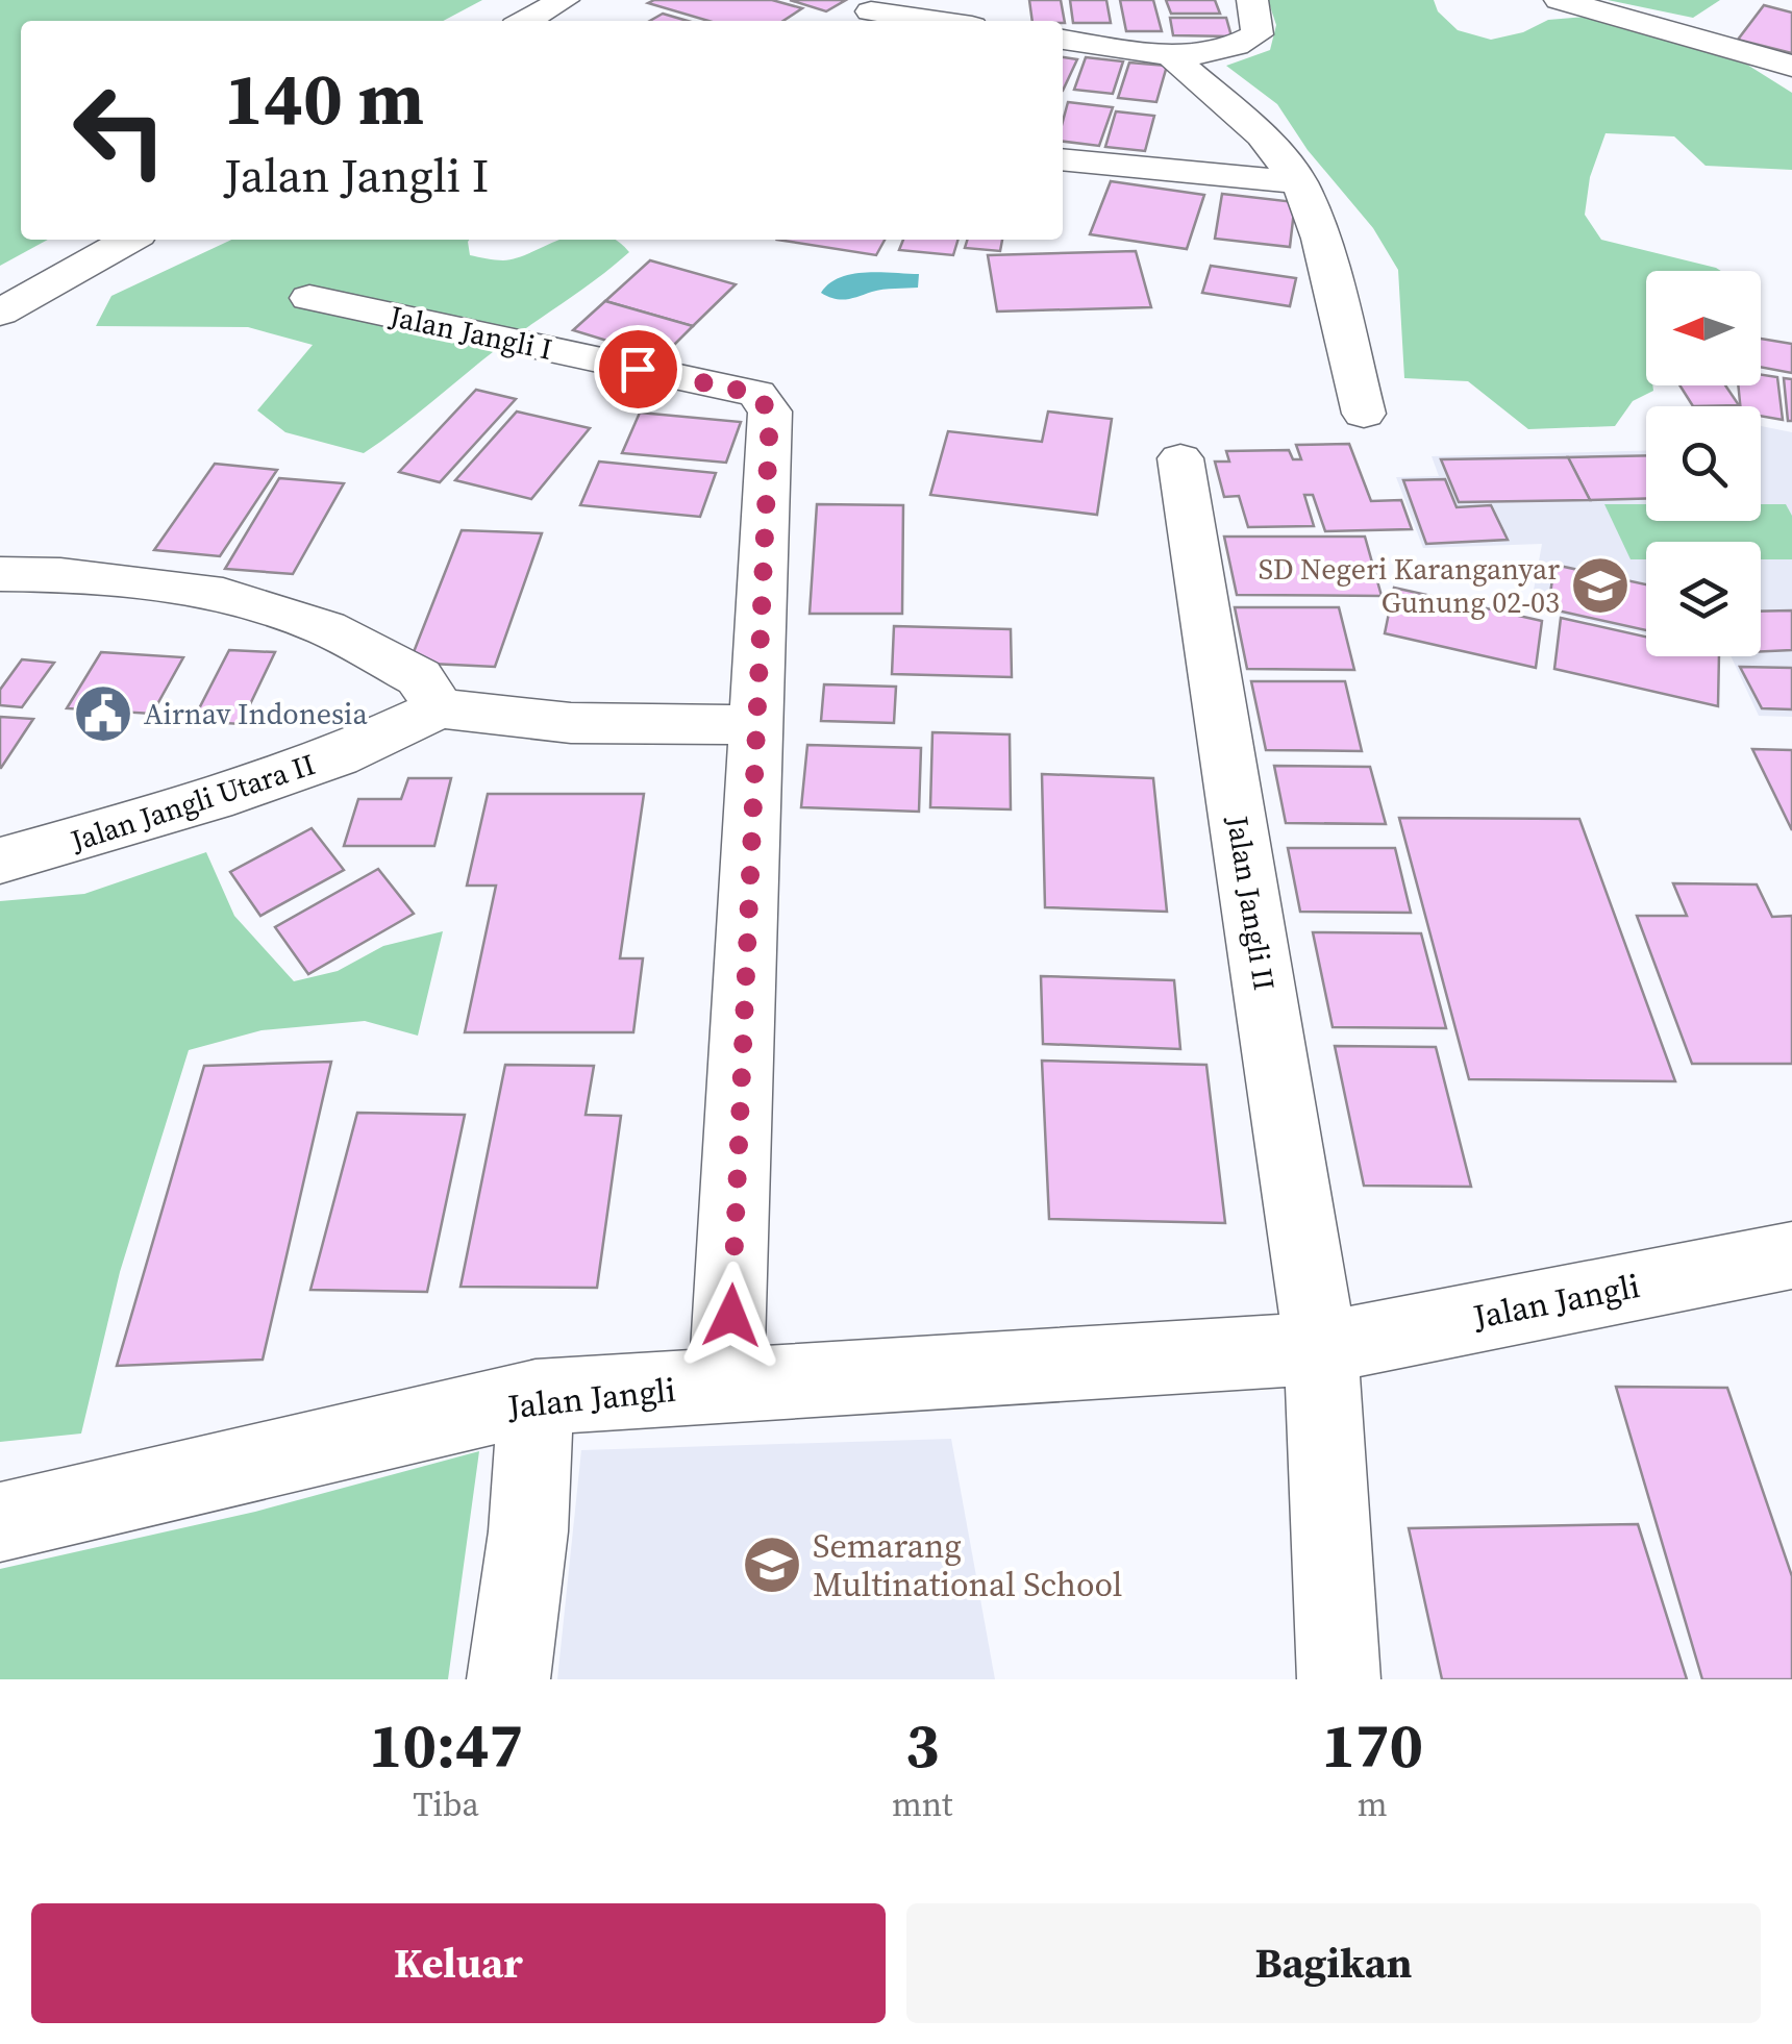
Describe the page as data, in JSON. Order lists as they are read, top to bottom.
{
  "streets": {
    "street": [
      "Jalan Jangli I",
      "Jalan Jangli Utara II",
      "Jalan Jangli II",
      "Jalan Jangli"
    ]
  },
  "crossings": [
    ["Jalan Jangli I", "Jalan Jangli"],
    ["Jalan Jangli II", "Jalan Jangli"]
  ],
  "places": {
    "school or university": ["SD Negeri Karanganyar Gunung 02-03", "Semarang Multinational School"],
    "public building": ["Airnav Indonesia"]
  },
  "north": "left",
  "page": {
    "turn": ["140 m", "Jalan Jangli I"],
    "eta": [
      "10:47",
      "Tiba",
      "3",
      "mnt",
      "170",
      "m"
    ],
    "buttons": ["Keluar", "Bagikan"]
  }
}
